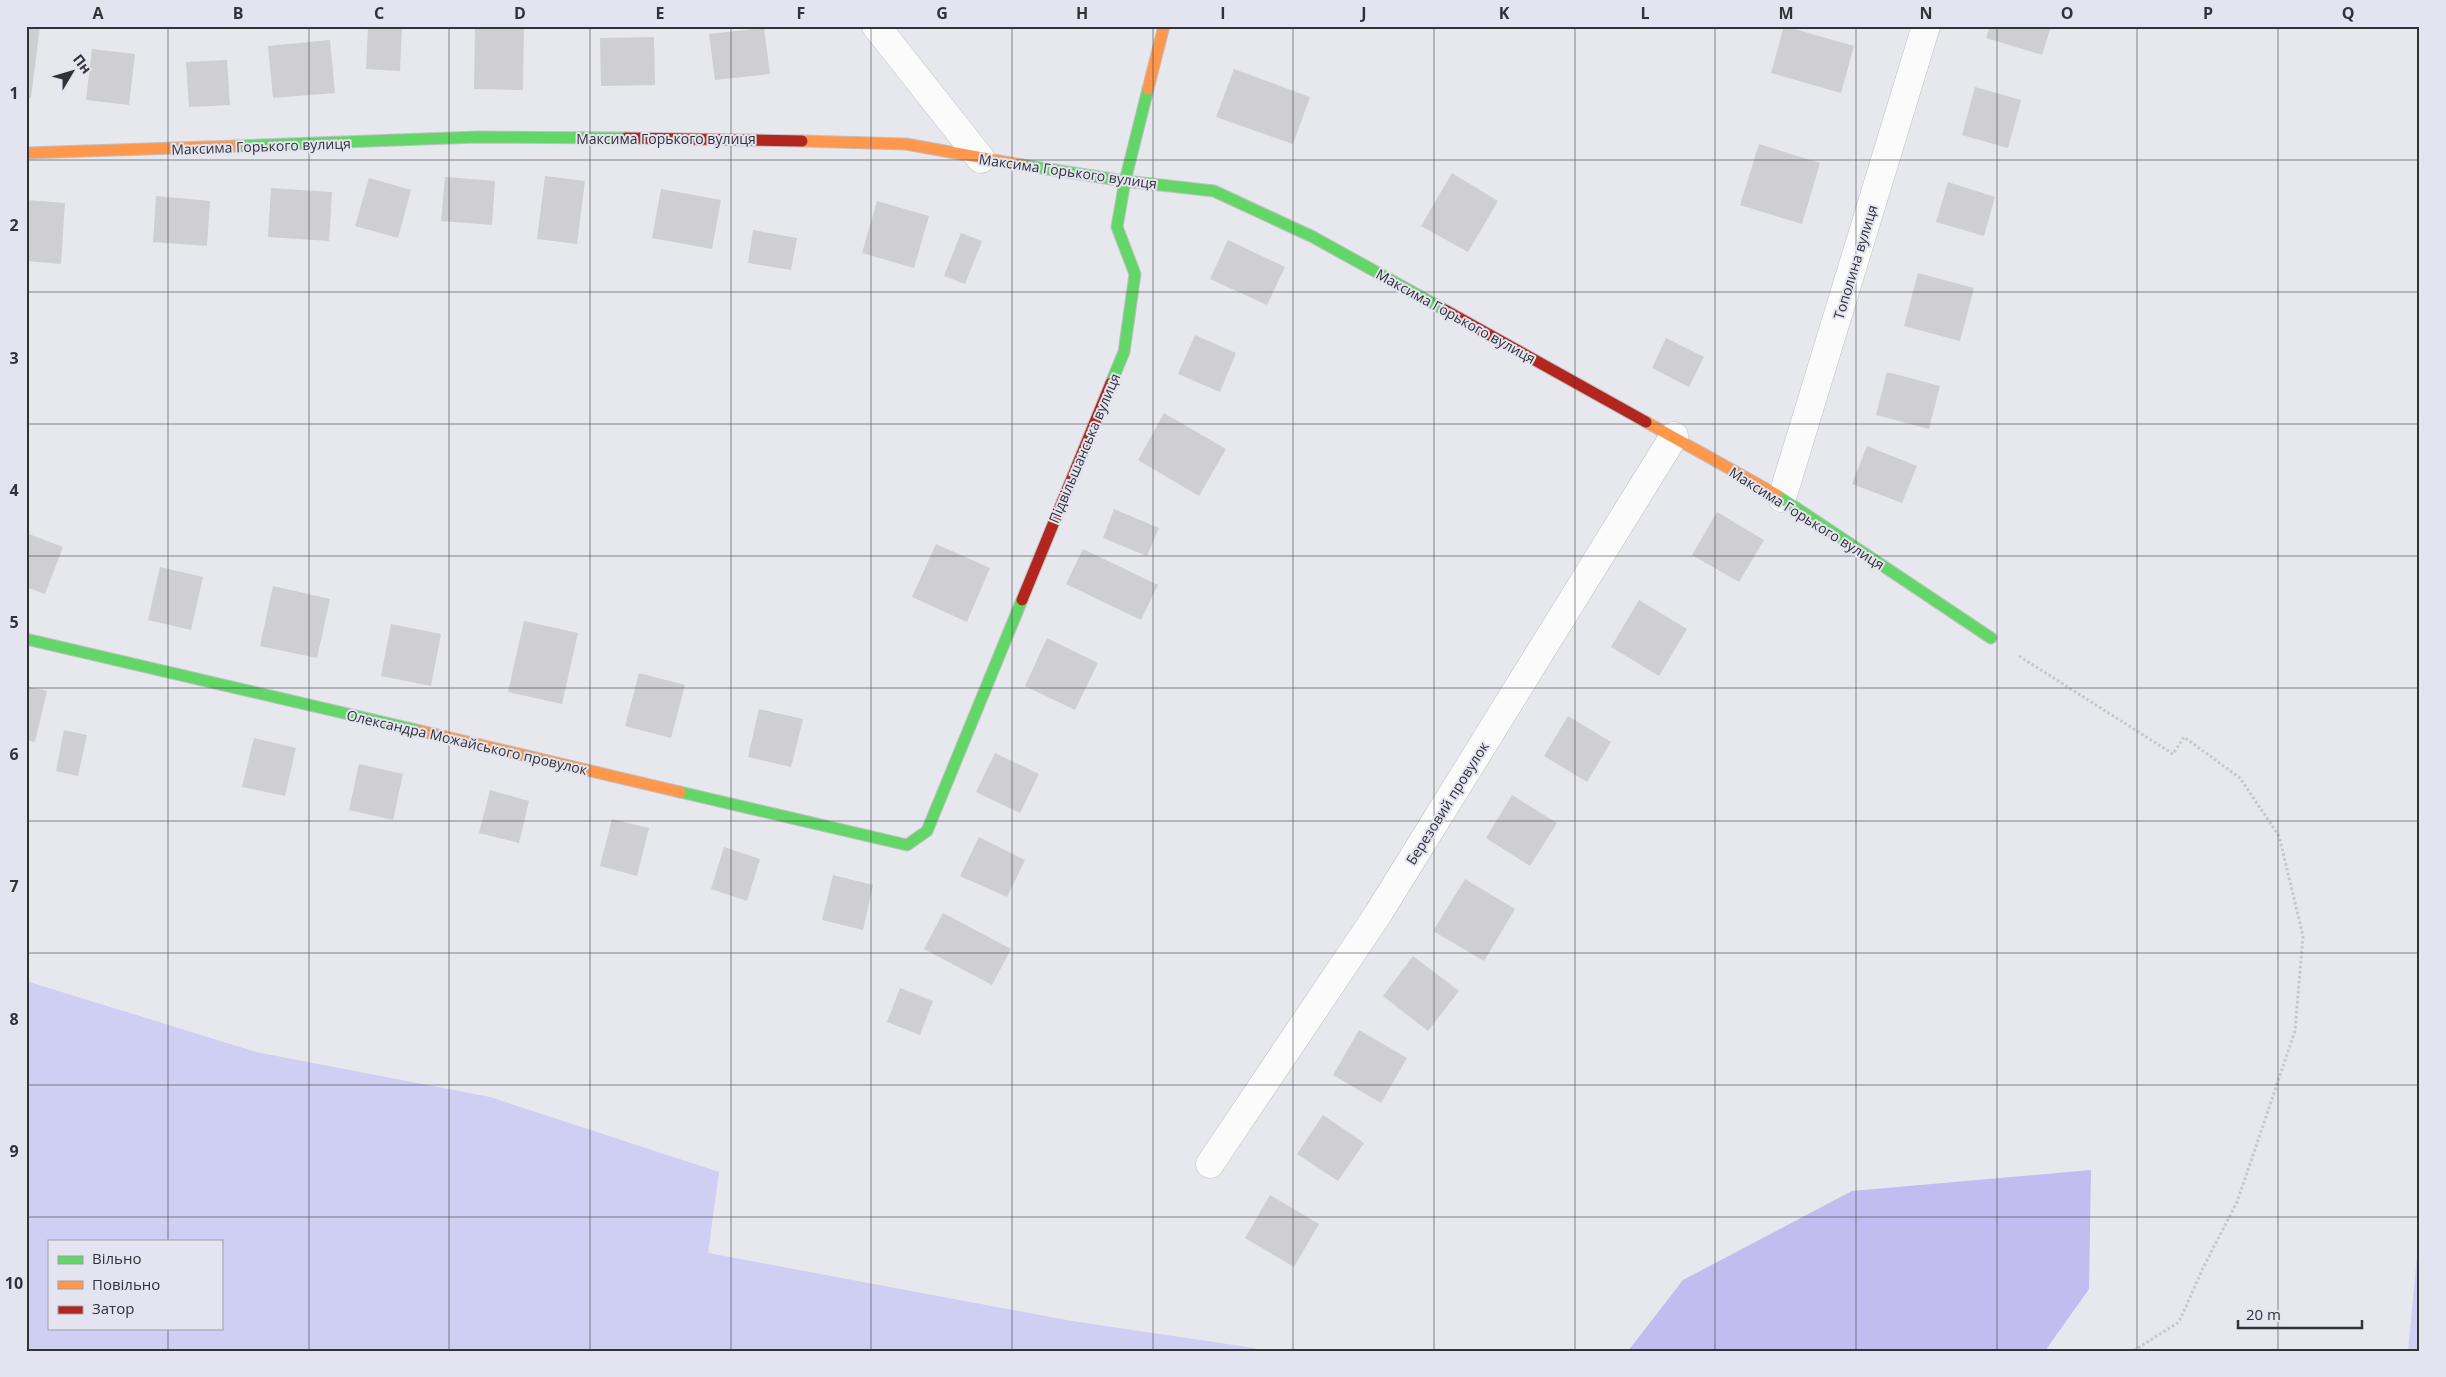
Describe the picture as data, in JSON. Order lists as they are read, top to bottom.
{
  "streets": {
    "street": [
      "Максима Горького вулиця",
      "Тополина вулиця",
      "Підвільшанська вулиця",
      "Олександра Можайського провулок",
      "Березовий провулок"
    ]
  },
  "crossings": [
    ["Максима Горького вулиця", "Тополина вулиця"],
    ["Максима Горького вулиця", "Підвільшанська вулиця"],
    ["Максима Горького вулиця", "Березовий провулок"],
    ["Підвільшанська вулиця", "Олександра Можайського провулок"]
  ],
  "legend": ["Вільно", "Повільно", "Затор"],
  "scale_bar": "20 m",
  "north": "top right",
  "grid": {
    "columns": [
      "A",
      "B",
      "C",
      "D",
      "E",
      "F",
      "G",
      "H",
      "I",
      "J",
      "K",
      "L",
      "M",
      "N",
      "O",
      "P",
      "Q"
    ],
    "rows": [
      "1",
      "2",
      "3",
      "4",
      "5",
      "6",
      "7",
      "8",
      "9",
      "10"
    ]
  }
}
